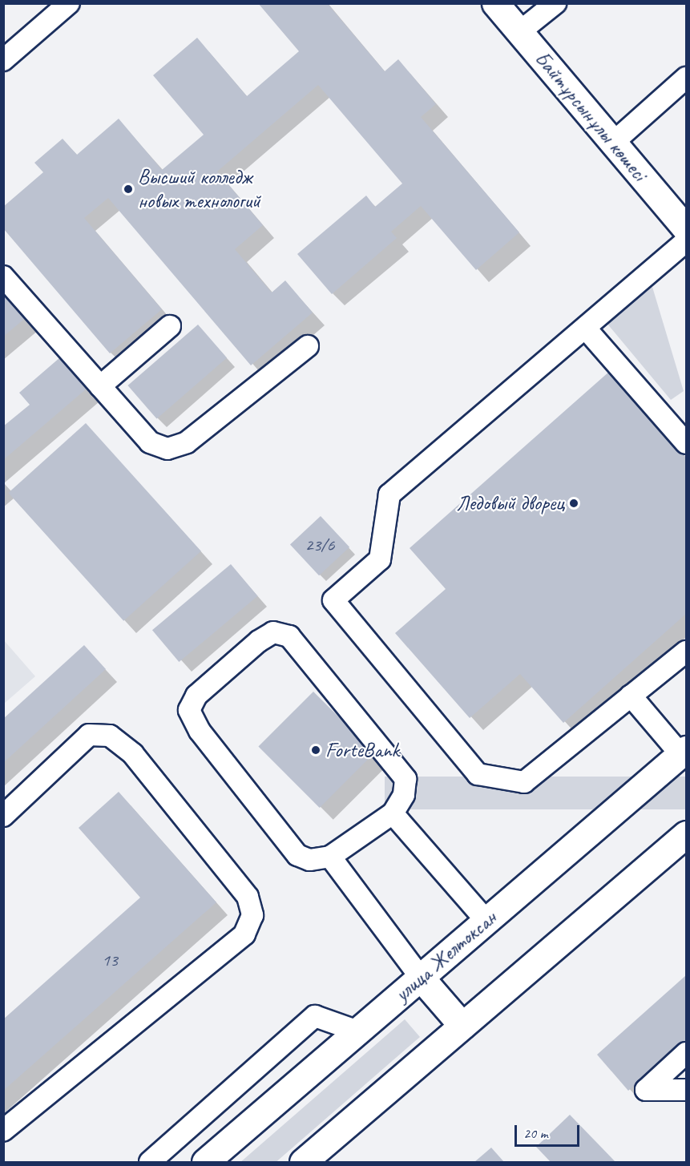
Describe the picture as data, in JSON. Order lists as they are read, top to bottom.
{
  "streets": {
    "main road": ["Байтұрсынұлы көшесі", "улица Желтоксан"]
  },
  "places": ["Высший колледж новых технологий", "Ледовый дворец", "ForteBank"],
  "house_numbers": ["23/6", "13"],
  "scale_bar": "20 m"
}
